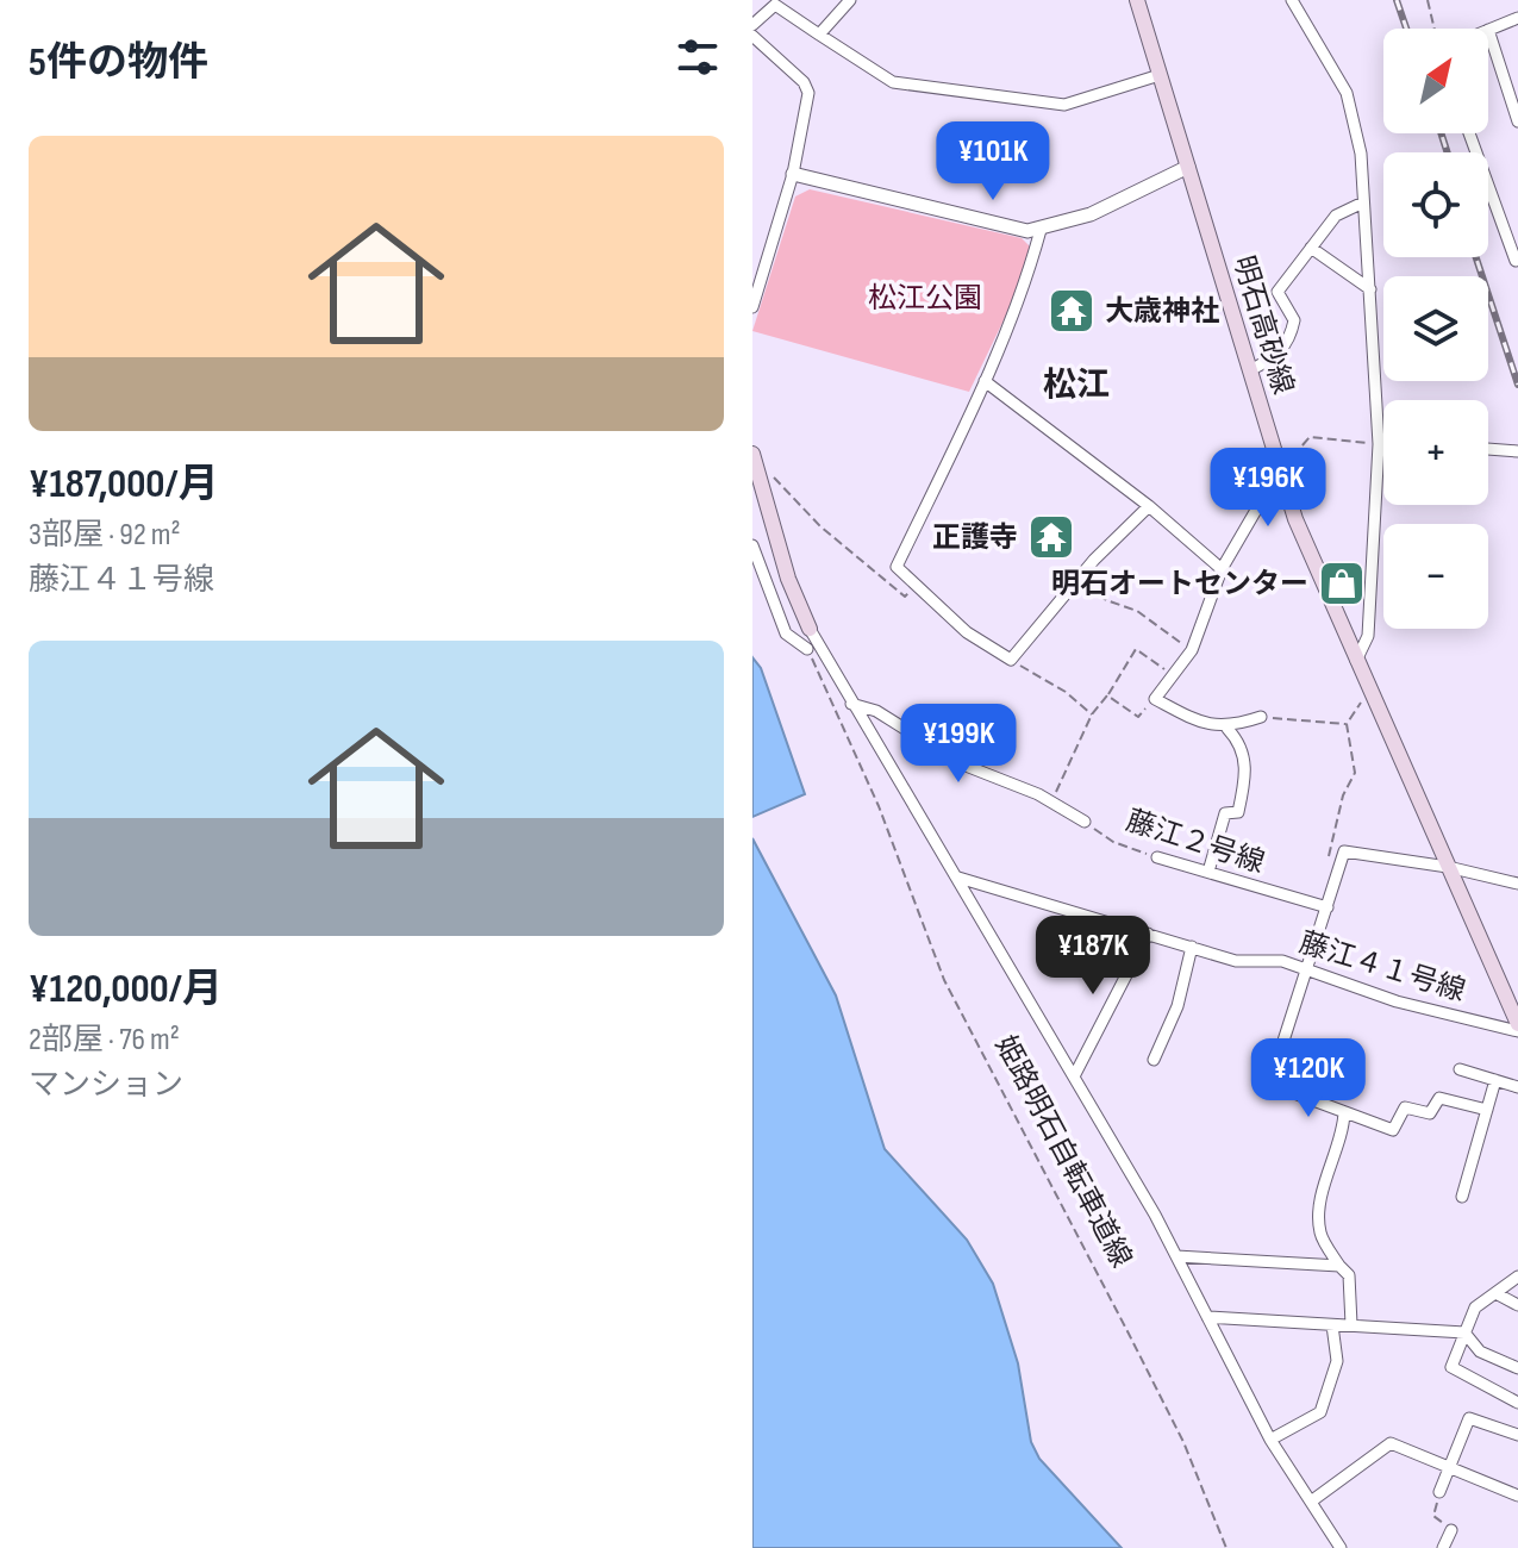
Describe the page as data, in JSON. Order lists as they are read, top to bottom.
{
  "streets": {
    "main road": ["明石高砂線"],
    "street": ["藤江２号線", "藤江４１号線"],
    "path": ["姫路明石自転車道線"]
  },
  "crossings": [
    ["明石高砂線", "藤江４１号線"]
  ],
  "districts": ["松江"],
  "parks": ["松江公園"],
  "places": {
    "temple": ["大歳神社", "正護寺"],
    "shop": ["明石オートセンター"]
  },
  "north": "top right",
  "page": {
    "heading": "5件の物件",
    "map_buttons": ["+", "−"],
    "list": [
      {
        "name": "¥187,000/月",
        "note": "3部屋 · 92 m² · 藤江４１号線"
      },
      {
        "name": "¥120,000/月",
        "note": "2部屋 · 76 m² · マンション"
      }
    ],
    "price": [
      "¥101K",
      "¥196K",
      "¥199K",
      "¥187K",
      "¥120K"
    ]
  }
}
